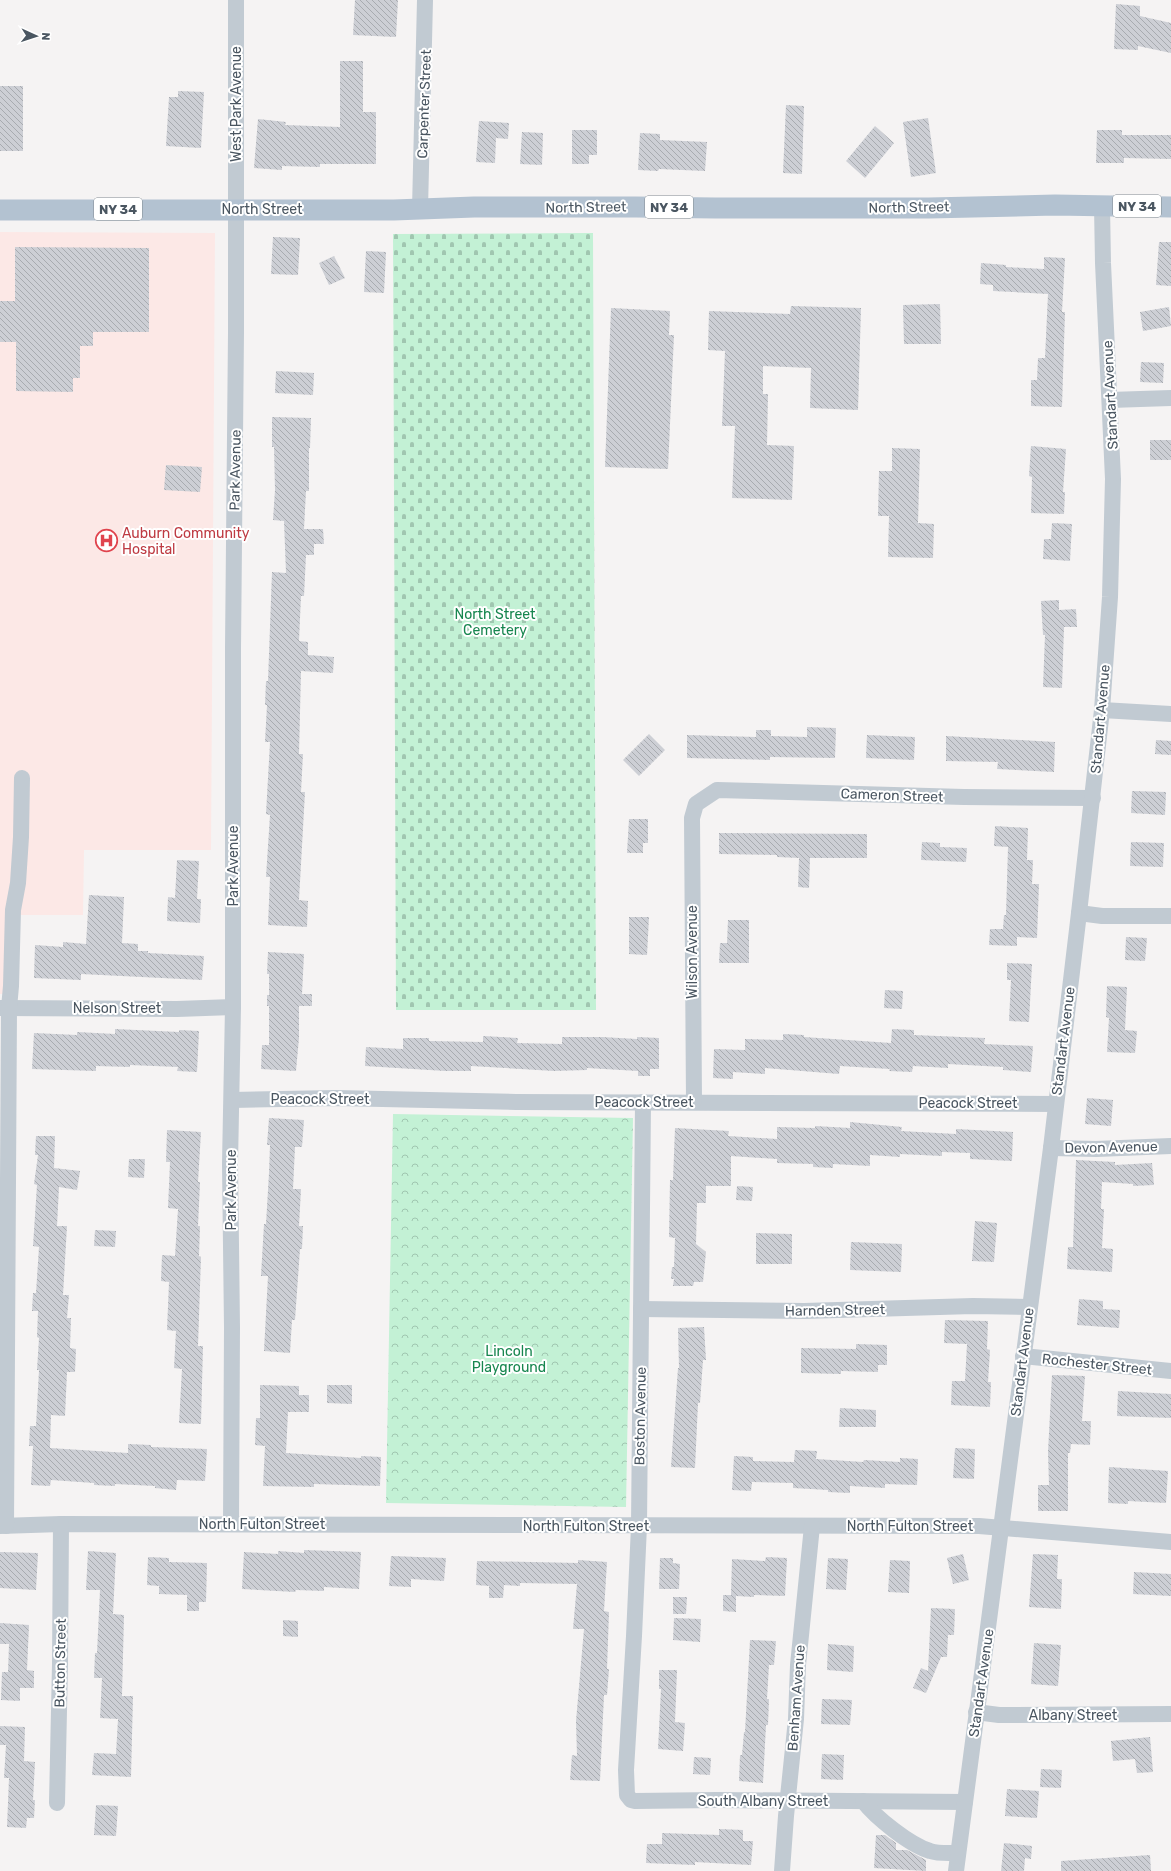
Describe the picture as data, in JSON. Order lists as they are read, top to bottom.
{
  "streets": {
    "main road": ["NY 34", "North Street"],
    "street": [
      "West Park Avenue",
      "Carpenter Street",
      "Standart Avenue",
      "Park Avenue",
      "Cameron Street",
      "Wilson Avenue",
      "Nelson Street",
      "Peacock Street",
      "Devon Avenue",
      "Harnden Street",
      "Rochester Street",
      "Boston Avenue",
      "North Fulton Street",
      "Button Street",
      "Benham Avenue",
      "Albany Street",
      "South Albany Street"
    ]
  },
  "crossings": [
    ["West Park Avenue", "North Street"],
    ["West Park Avenue", "Park Avenue"],
    ["Carpenter Street", "North Street"],
    ["North Street", "Standart Avenue"],
    ["North Street", "Park Avenue"],
    ["Standart Avenue", "Cameron Street"],
    ["Standart Avenue", "Peacock Street"],
    ["Standart Avenue", "Devon Avenue"],
    ["Standart Avenue", "Harnden Street"],
    ["Standart Avenue", "Rochester Street"],
    ["Standart Avenue", "North Fulton Street"],
    ["Standart Avenue", "Albany Street"],
    ["Standart Avenue", "South Albany Street"],
    ["Park Avenue", "Nelson Street"],
    ["Park Avenue", "Peacock Street"],
    ["Park Avenue", "North Fulton Street"],
    ["Cameron Street", "Wilson Avenue"],
    ["Wilson Avenue", "Peacock Street"],
    ["Peacock Street", "Boston Avenue"],
    ["Harnden Street", "Boston Avenue"],
    ["Boston Avenue", "North Fulton Street"],
    ["Boston Avenue", "South Albany Street"],
    ["North Fulton Street", "Button Street"],
    ["North Fulton Street", "Benham Avenue"],
    ["Benham Avenue", "South Albany Street"]
  ],
  "parks": ["North Street Cemetery", "Lincoln Playground"],
  "places": {
    "hospital": ["Auburn Community Hospital"]
  },
  "north": "right"
}
